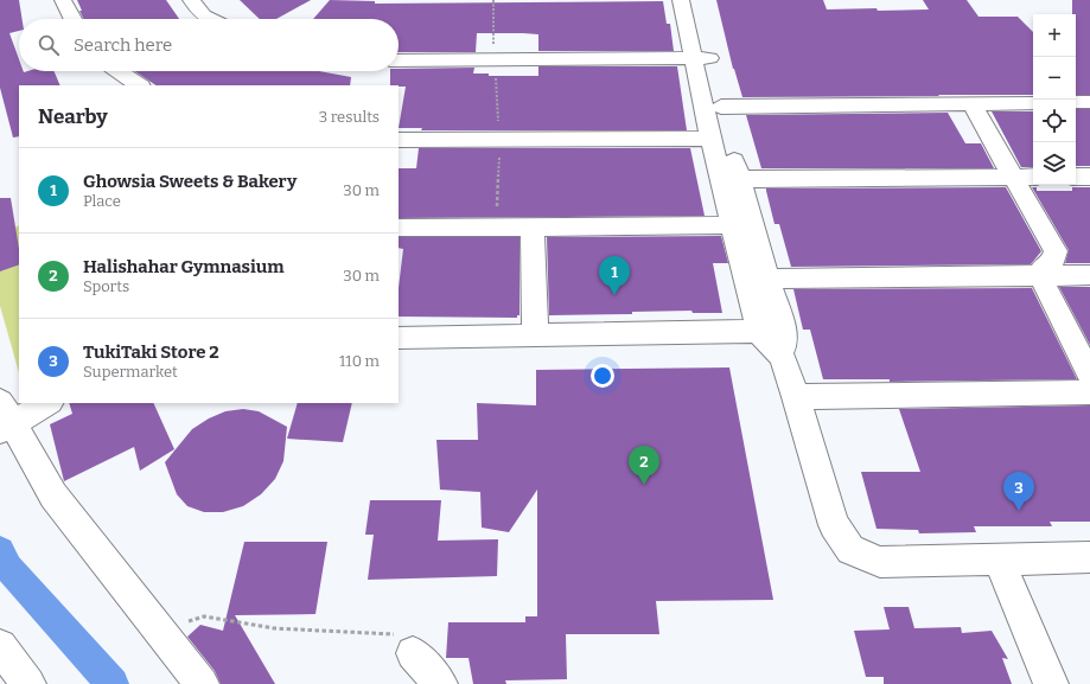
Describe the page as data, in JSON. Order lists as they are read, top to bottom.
{
  "page": {
    "map_buttons": ["+", "−"],
    "search": "Search here",
    "heading": ["Nearby", "3 results"],
    "list": [
      {
        "mark": "1",
        "name": "Ghowsia Sweets & Bakery",
        "note": "Place",
        "value": "30 m"
      },
      {
        "mark": "2",
        "name": "Halishahar Gymnasium",
        "note": "Sports",
        "value": "30 m"
      },
      {
        "mark": "3",
        "name": "TukiTaki Store 2",
        "note": "Supermarket",
        "value": "110 m"
      }
    ],
    "pins": ["1", "2", "3"]
  }
}
